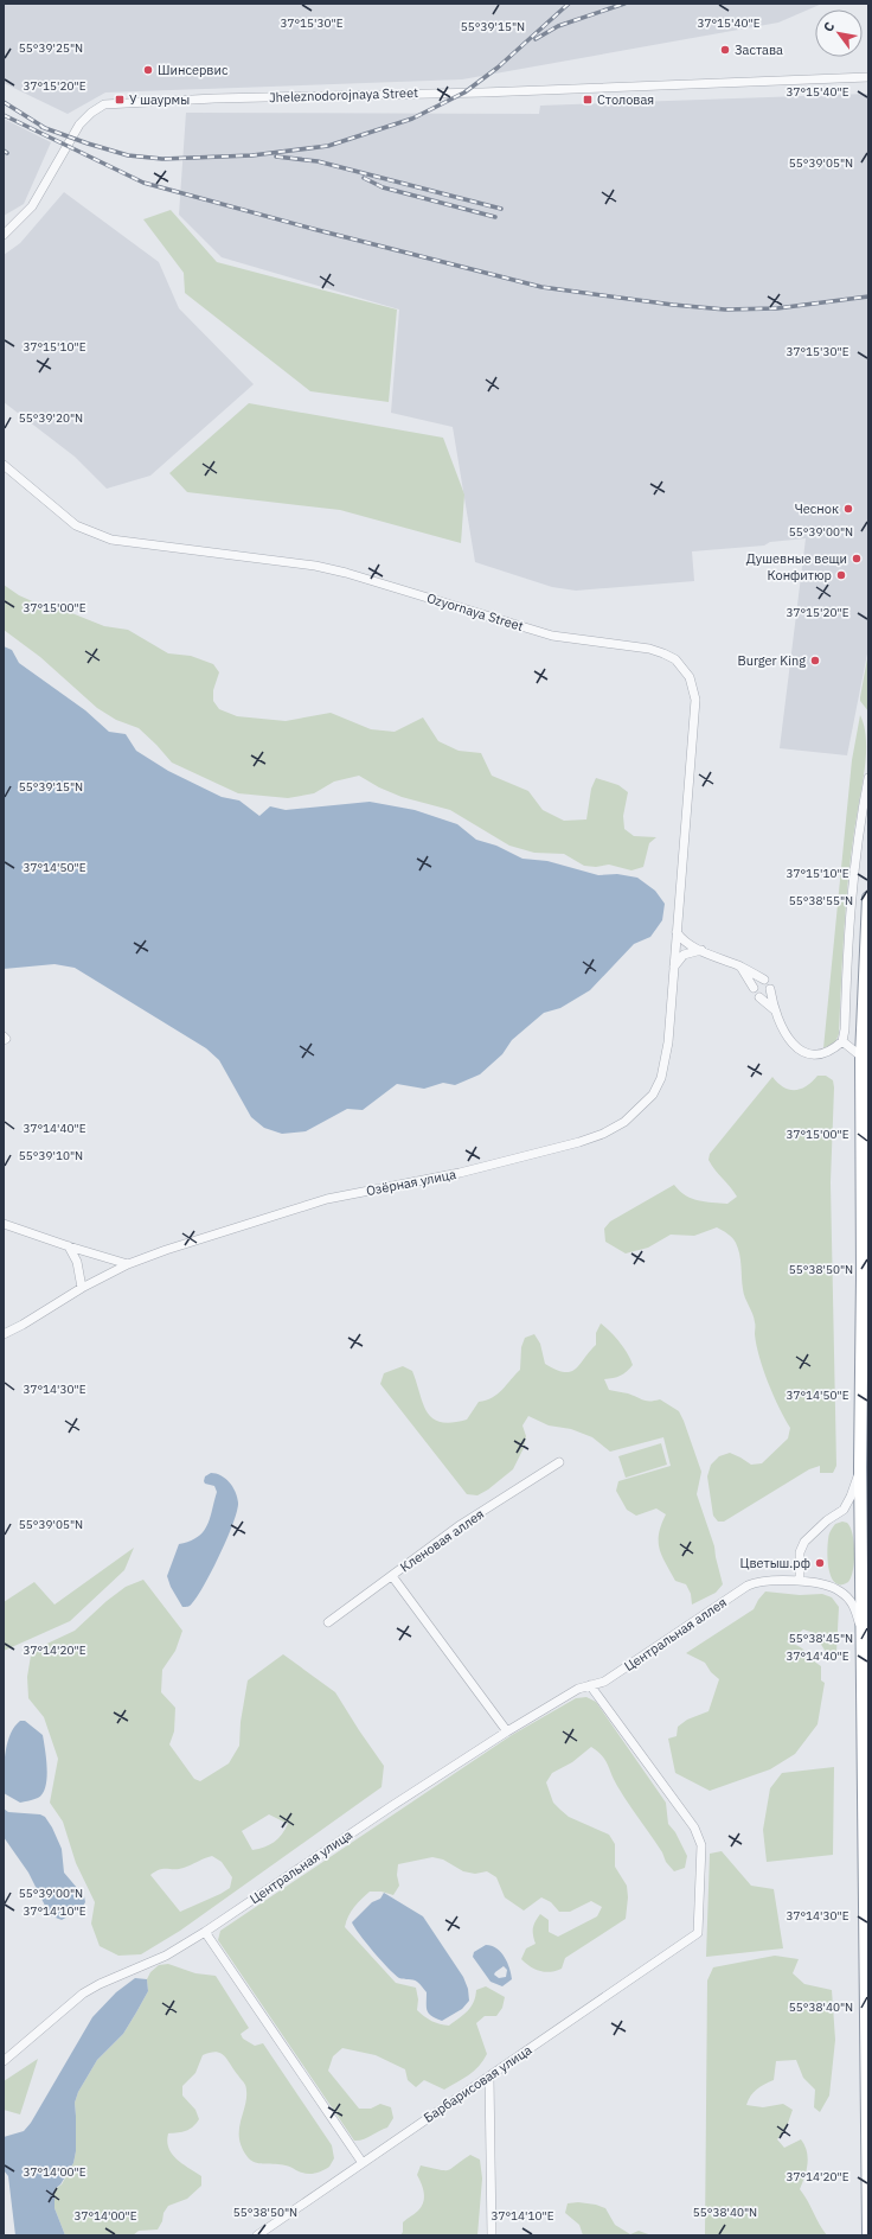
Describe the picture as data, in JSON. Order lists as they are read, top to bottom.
{
  "streets": {
    "street": [
      "Jheleznodorojnaya Street",
      "Ozyornaya Street",
      "Озёрная улица",
      "Кленовая аллея",
      "Центральная аллея",
      "Центральная улица",
      "Барбарисовая улица"
    ]
  },
  "crossings": [
    ["Ozyornaya Street", "Озёрная улица"],
    ["Центральная аллея", "Центральная улица"],
    ["Центральная улица", "Барбарисовая улица"]
  ],
  "places": {
    "other": [
      "Застава",
      "Шинсервис",
      "Чеснок",
      "Душевные вещи",
      "Конфитюр",
      "Burger King",
      "Цветыш.рф"
    ],
    "transit": ["У шаурмы", "Столовая"]
  },
  "north": "top left",
  "coordinates": [
    "37°15'30\"E",
    "37°15'40\"E",
    "55°39'15\"N",
    "55°39'25\"N",
    "37°15'20\"E",
    "55°39'05\"N",
    "37°15'10\"E",
    "55°39'20\"N",
    "55°39'00\"N",
    "37°15'00\"E",
    "37°14'50\"E",
    "55°38'55\"N",
    "37°14'40\"E",
    "55°39'10\"N",
    "55°38'50\"N",
    "37°14'30\"E",
    "55°38'45\"N",
    "37°14'20\"E",
    "37°14'10\"E",
    "55°38'40\"N",
    "37°14'00\"E"
  ]
}
